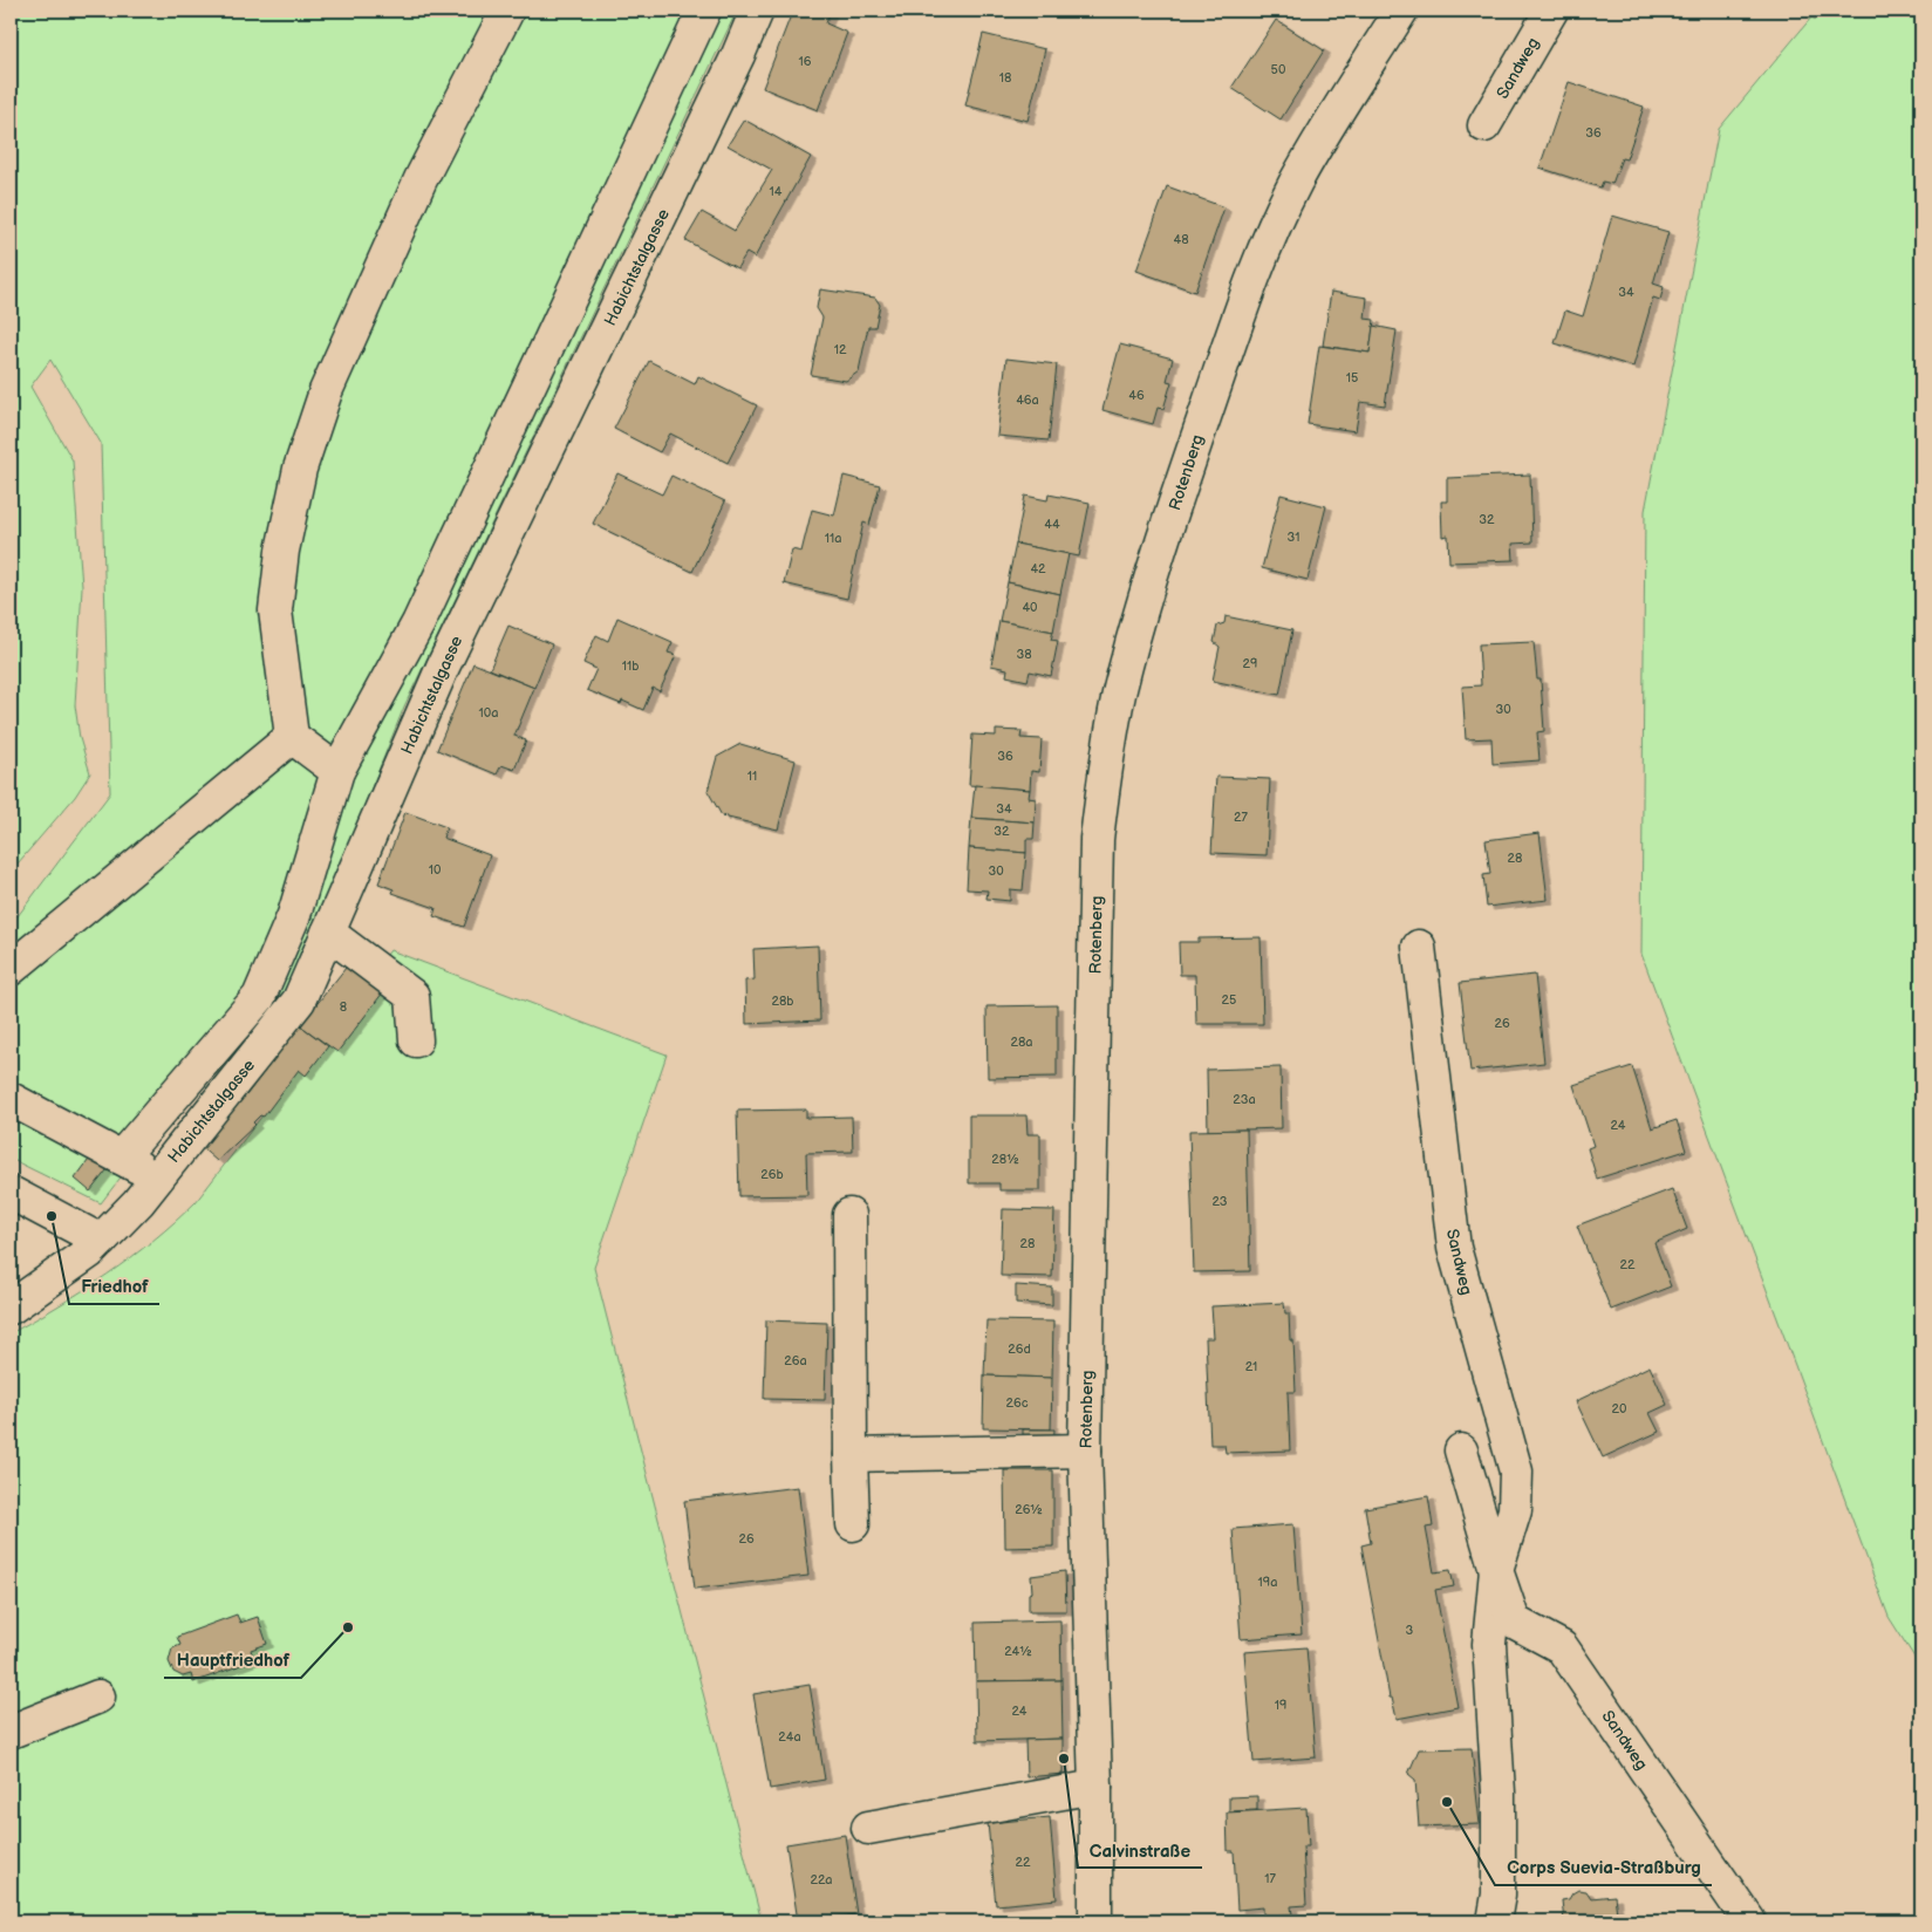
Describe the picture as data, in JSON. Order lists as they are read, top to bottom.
{
  "streets": {
    "street": ["Sandweg", "Habichtstalgasse", "Rotenberg"]
  },
  "places": [
    "Friedhof",
    "Hauptfriedhof",
    "Calvinstraße",
    "Corps Suevia-Straßburg"
  ],
  "house_numbers": [
    "16",
    "50",
    "18",
    "36",
    "14",
    "48",
    "34",
    "12",
    "15",
    "46",
    "46a",
    "32",
    "44",
    "31",
    "11a",
    "42",
    "40",
    "38",
    "29",
    "11b",
    "30",
    "10a",
    "36",
    "11",
    "34",
    "27",
    "32",
    "28",
    "10",
    "30",
    "25",
    "28b",
    "8",
    "26",
    "28a",
    "23a",
    "24",
    "28½",
    "26b",
    "23",
    "28",
    "22",
    "26d",
    "26a",
    "21",
    "26c",
    "20",
    "26½",
    "26",
    "19a",
    "3",
    "24½",
    "19",
    "24",
    "24a",
    "22",
    "17",
    "22a"
  ]
}
